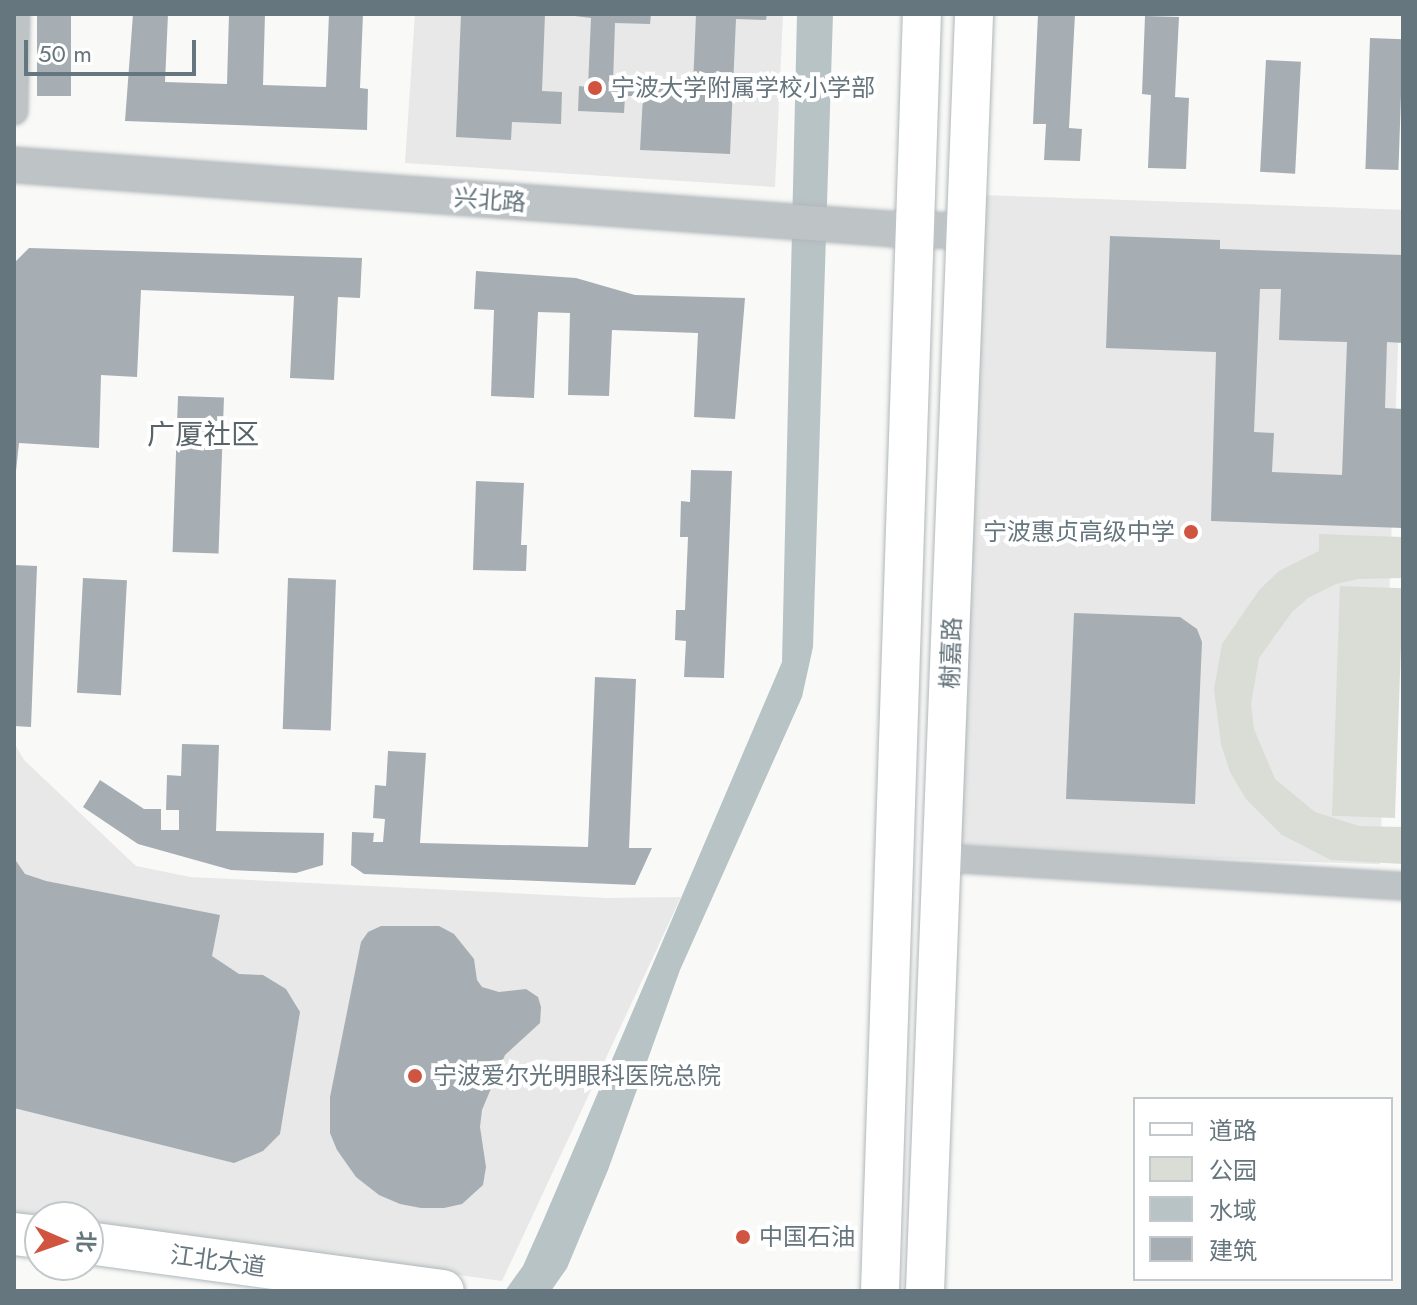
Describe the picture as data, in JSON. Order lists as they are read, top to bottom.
{
  "streets": {
    "main road": ["榭嘉路", "江北大道"],
    "street": ["兴北路"]
  },
  "crossings": [
    ["兴北路", "榭嘉路"]
  ],
  "districts": ["广厦社区"],
  "places": [
    "宁波大学附属学校小学部",
    "宁波惠贞高级中学",
    "宁波爱尔光明眼科医院总院",
    "中国石油"
  ],
  "legend": [
    "道路",
    "公园",
    "水域",
    "建筑"
  ],
  "scale_bar": "50 m",
  "north": "right"
}
